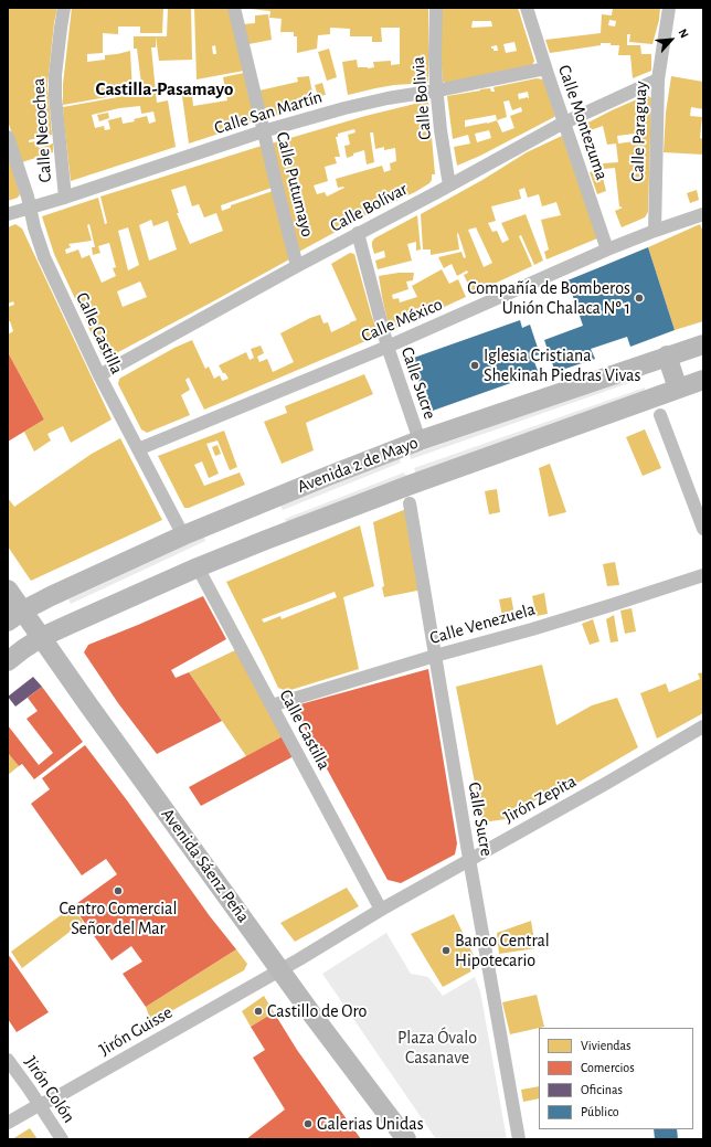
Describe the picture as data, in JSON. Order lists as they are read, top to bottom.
{
  "streets": {
    "main road": ["Avenida 2 de Mayo", "Avenida Sáenz Peña"],
    "street": [
      "Calle Bolivia",
      "Calle San Martín",
      "Calle Montezuma",
      "Calle Necochea",
      "Calle Paraguay",
      "Calle Putumayo",
      "Calle Bolívar",
      "Calle México",
      "Calle Castilla",
      "Calle Sucre",
      "Calle Venezuela",
      "Jirón Zepita",
      "Jirón Guisse",
      "Jirón Colón"
    ]
  },
  "crossings": [
    ["Calle Bolivia", "Calle San Martín"],
    ["Calle Bolivia", "Calle Bolívar"],
    ["Calle San Martín", "Calle Montezuma"],
    ["Calle San Martín", "Calle Necochea"],
    ["Calle San Martín", "Calle Putumayo"],
    ["Calle San Martín", "Calle Castilla"],
    ["Calle Montezuma", "Calle Bolívar"],
    ["Calle Montezuma", "Calle México"],
    ["Calle Paraguay", "Calle Bolívar"],
    ["Calle Paraguay", "Calle México"],
    ["Calle Putumayo", "Calle Bolívar"],
    ["Calle Bolívar", "Calle Castilla"],
    ["Calle Bolívar", "Calle Sucre"],
    ["Calle México", "Calle Castilla"],
    ["Calle México", "Calle Sucre"],
    ["Calle Castilla", "Avenida 2 de Mayo"],
    ["Calle Castilla", "Calle Venezuela"],
    ["Calle Castilla", "Jirón Zepita"],
    ["Calle Sucre", "Avenida 2 de Mayo"],
    ["Calle Sucre", "Calle Venezuela"],
    ["Calle Sucre", "Jirón Zepita"],
    ["Avenida 2 de Mayo", "Avenida Sáenz Peña"],
    ["Jirón Zepita", "Avenida Sáenz Peña"],
    ["Jirón Zepita", "Jirón Guisse"],
    ["Avenida Sáenz Peña", "Jirón Guisse"],
    ["Jirón Guisse", "Jirón Colón"]
  ],
  "districts": ["Castilla-Pasamayo"],
  "parks": ["Plaza Óvalo Casanave"],
  "places": [
    "Compañía de Bomberos Unión Chalaca Nº 1",
    "Iglesia Cristiana Shekinah Piedras Vivas",
    "Centro Comercial Señor del Mar",
    "Banco Central Hipotecario",
    "Castillo de Oro",
    "Galerias Unidas"
  ],
  "legend": [
    "Viviendas",
    "Comercios",
    "Oficinas",
    "Público"
  ],
  "north": "top right"
}
